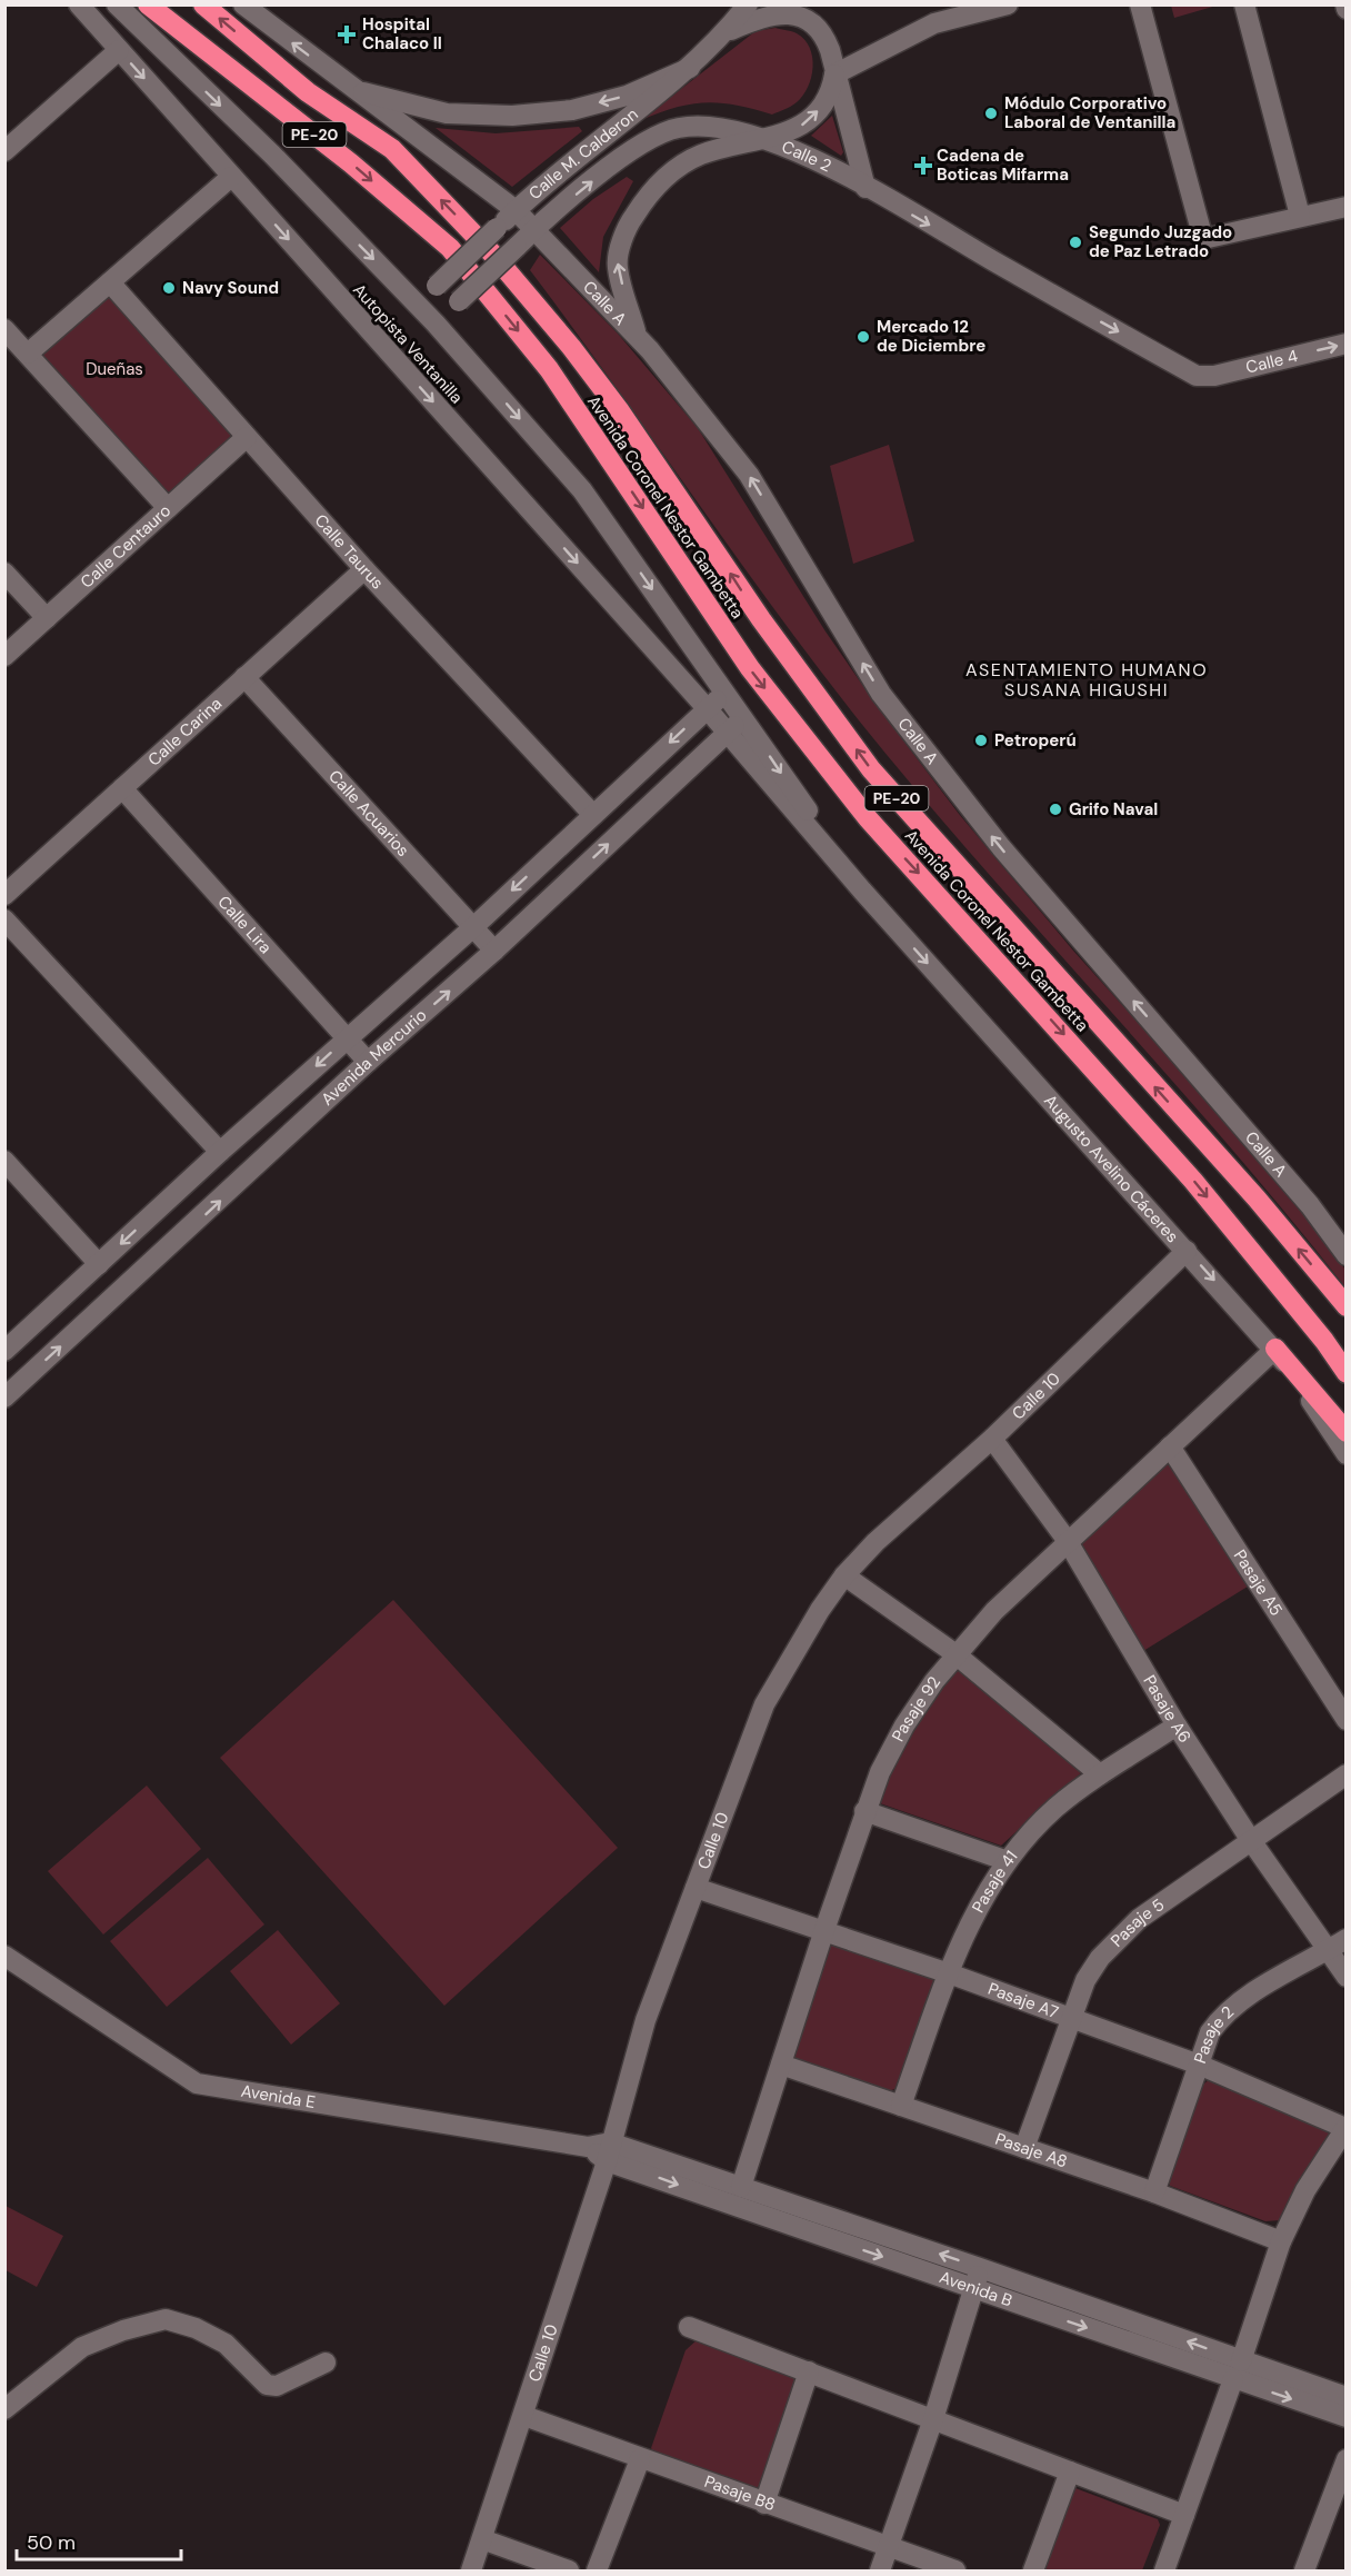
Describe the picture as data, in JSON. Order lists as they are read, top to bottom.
{
  "streets": {
    "highway": ["PE-20", "Avenida Coronel Nestor Gambetta"],
    "street": [
      "Calle M. Calderon",
      "Calle 2",
      "Calle A",
      "Autopista Ventanilla",
      "Calle 4",
      "Calle Centauro",
      "Calle Taurus",
      "Calle Carina",
      "Calle Acuarios",
      "Calle Lira",
      "Avenida Mercurio",
      "Augusto Avelino Cáceres",
      "Calle 10",
      "Pasaje A5",
      "Pasaje 92",
      "Pasaje A6",
      "Pasaje 41",
      "Pasaje 5",
      "Pasaje A7",
      "Pasaje 2",
      "Avenida E",
      "Pasaje A8",
      "Avenida B",
      "Pasaje B8"
    ]
  },
  "crossings": [
    ["Calle M. Calderon", "Calle A"],
    ["Calle M. Calderon", "Autopista Ventanilla"],
    ["Calle 2", "Calle A"],
    ["Calle 2", "Autopista Ventanilla"],
    ["Calle 2", "Calle 4"],
    ["Autopista Ventanilla", "Avenida Mercurio"],
    ["Autopista Ventanilla", "Augusto Avelino Cáceres"],
    ["Calle Centauro", "Calle Taurus"],
    ["Calle Taurus", "Calle Carina"],
    ["Calle Taurus", "Avenida Mercurio"],
    ["Calle Carina", "Calle Acuarios"],
    ["Calle Carina", "Calle Lira"],
    ["Calle Acuarios", "Avenida Mercurio"],
    ["Calle Lira", "Avenida Mercurio"],
    ["Avenida Mercurio", "Augusto Avelino Cáceres"],
    ["Augusto Avelino Cáceres", "Calle 10"],
    ["Augusto Avelino Cáceres", "Pasaje 92"],
    ["Calle 10", "Pasaje A6"],
    ["Calle 10", "Pasaje A7"],
    ["Calle 10", "Avenida E"],
    ["Calle 10", "Avenida B"],
    ["Calle 10", "Pasaje B8"],
    ["Pasaje A5", "Pasaje 92"],
    ["Pasaje 92", "Pasaje A6"],
    ["Pasaje 92", "Pasaje A7"],
    ["Pasaje 92", "Pasaje A8"],
    ["Pasaje 92", "Avenida B"],
    ["Pasaje A6", "Pasaje 41"],
    ["Pasaje A6", "Pasaje 5"],
    ["Pasaje A6", "Pasaje 2"],
    ["Pasaje 41", "Pasaje A7"],
    ["Pasaje 41", "Pasaje A8"],
    ["Pasaje 5", "Pasaje A7"],
    ["Pasaje 5", "Pasaje A8"],
    ["Pasaje A7", "Pasaje 2"],
    ["Pasaje 2", "Pasaje A8"],
    ["Avenida E", "Avenida B"]
  ],
  "one_way": [
    "Calle A",
    "Autopista Ventanilla",
    "Calle 4",
    "Augusto Avelino Cáceres"
  ],
  "districts": ["ASENTAMIENTO HUMANO SUSANA HIGUSHI"],
  "parks": ["Dueñas"],
  "places": {
    "health": ["Hospital Chalaco II", "Cadena de Boticas Mifarma"],
    "other": [
      "Módulo Corporativo Laboral de Ventanilla",
      "Segundo Juzgado de Paz Letrado",
      "Navy Sound",
      "Mercado 12 de Diciembre",
      "Petroperú",
      "Grifo Naval"
    ]
  },
  "scale_bar": "50 m"
}
